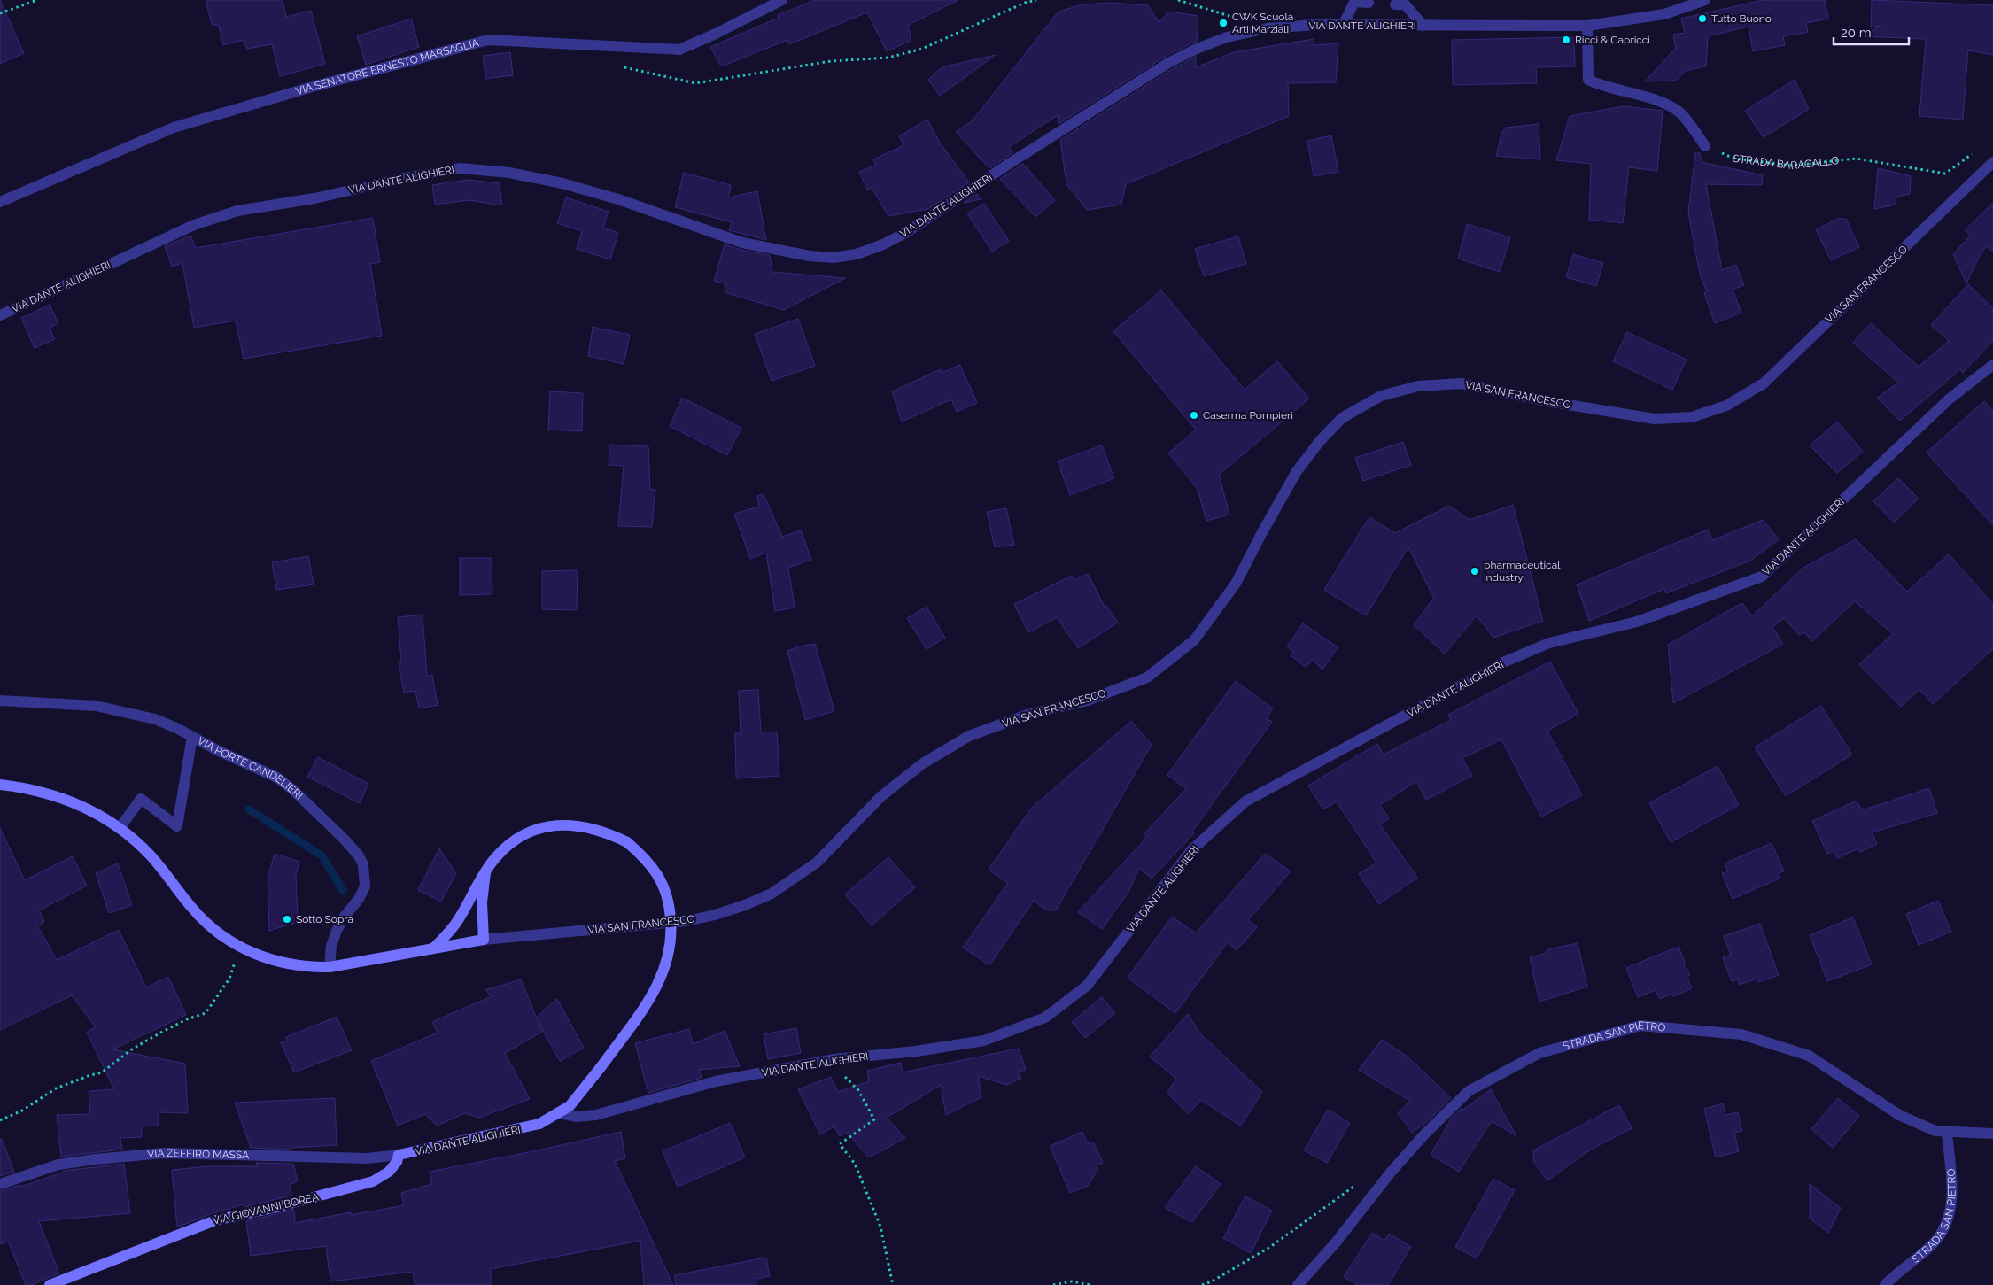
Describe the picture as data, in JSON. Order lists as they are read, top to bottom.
{
  "streets": {
    "main road": ["VIA DANTE ALIGHIERI", "VIA SAN FRANCESCO", "VIA GIOVANNI BOREA"],
    "street": [
      "VIA SENATORE ERNESTO MARSAGLIA",
      "VIA PORTE CANDELIERI",
      "STRADA SAN PIETRO",
      "VIA ZEFFIRO MASSA"
    ],
    "path": ["STRADA BARAGALLO"]
  },
  "crossings": [
    ["VIA DANTE ALIGHIERI", "VIA ZEFFIRO MASSA"],
    ["VIA DANTE ALIGHIERI", "VIA GIOVANNI BOREA"],
    ["STRADA BARAGALLO", "VIA SAN FRANCESCO"],
    ["VIA SAN FRANCESCO", "VIA PORTE CANDELIERI"],
    ["VIA ZEFFIRO MASSA", "VIA GIOVANNI BOREA"]
  ],
  "places": [
    "Tutto Buono",
    "CWK Scuola Arti Marziali",
    "Ricci & Capricci",
    "Caserma Pompieri",
    "pharmaceutical industry",
    "Sotto Sopra"
  ],
  "scale_bar": "20 m"
}
